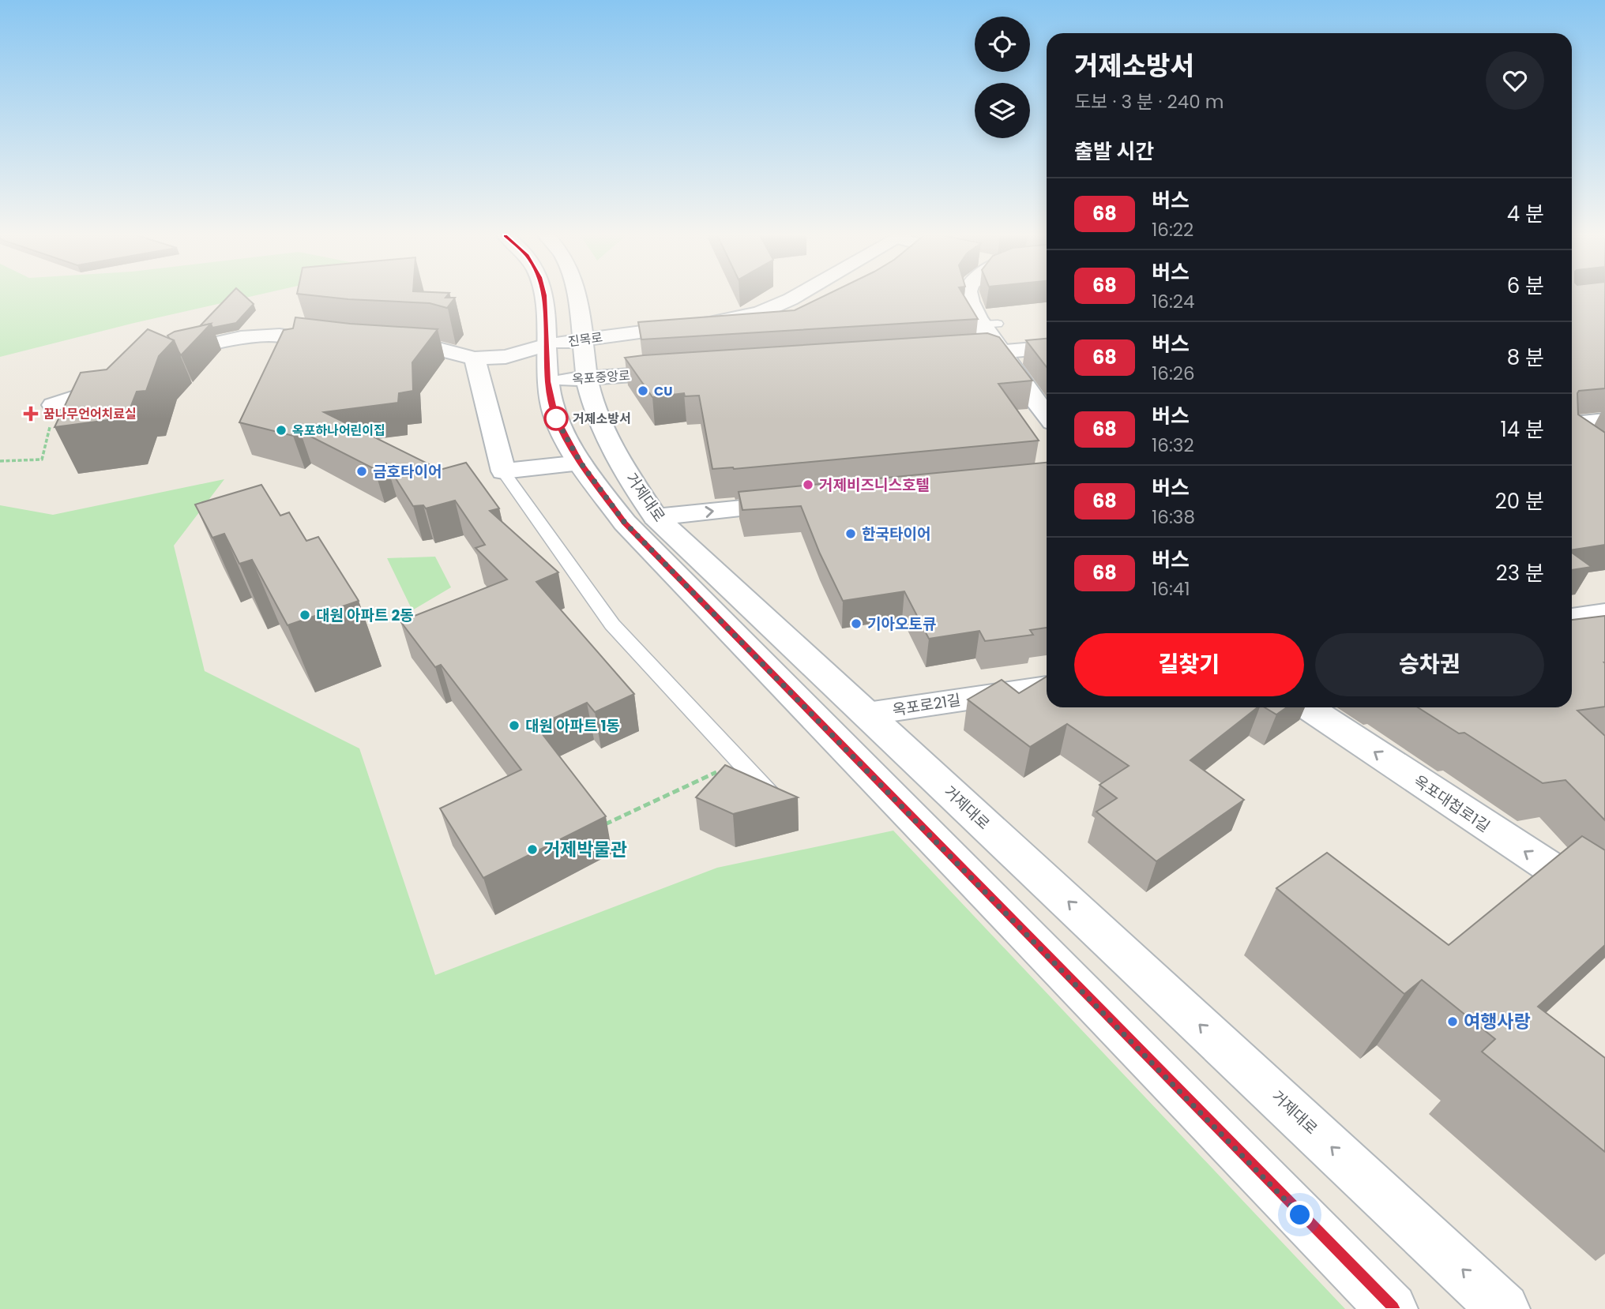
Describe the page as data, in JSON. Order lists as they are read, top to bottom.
{
  "streets": {
    "street": [
      "진목로",
      "옥포중앙로",
      "거제대로",
      "옥포로21길",
      "옥포대첩로1길"
    ]
  },
  "crossings": [
    ["진목로", "거제대로"],
    ["옥포중앙로", "거제대로"],
    ["거제대로", "옥포로21길"]
  ],
  "one_way": ["옥포대첩로1길"],
  "places": {
    "other": [
      "CU",
      "거제소방서",
      "옥포하나어린이집",
      "금호타이어",
      "거제비즈니스호텔",
      "한국타이어",
      "대원 아파트 2동",
      "기아오토큐",
      "대원 아파트 1동",
      "거제박물관",
      "여행사랑"
    ],
    "health": ["꿈나무언어치료실"]
  },
  "lines": ["bus line 68"],
  "page": {
    "heading": [
      ["거제소방서", "도보 · 3 분 · 240 m"],
      "출발 시간"
    ],
    "list": [
      {
        "mark": "68",
        "name": "버스",
        "note": "16:22",
        "value": "4 분"
      },
      {
        "mark": "68",
        "name": "버스",
        "note": "16:24",
        "value": "6 분"
      },
      {
        "mark": "68",
        "name": "버스",
        "note": "16:26",
        "value": "8 분"
      },
      {
        "mark": "68",
        "name": "버스",
        "note": "16:32",
        "value": "14 분"
      },
      {
        "mark": "68",
        "name": "버스",
        "note": "16:38",
        "value": "20 분"
      },
      {
        "mark": "68",
        "name": "버스",
        "note": "16:41",
        "value": "23 분"
      }
    ],
    "buttons": ["길찾기", "승차권"]
  }
}
